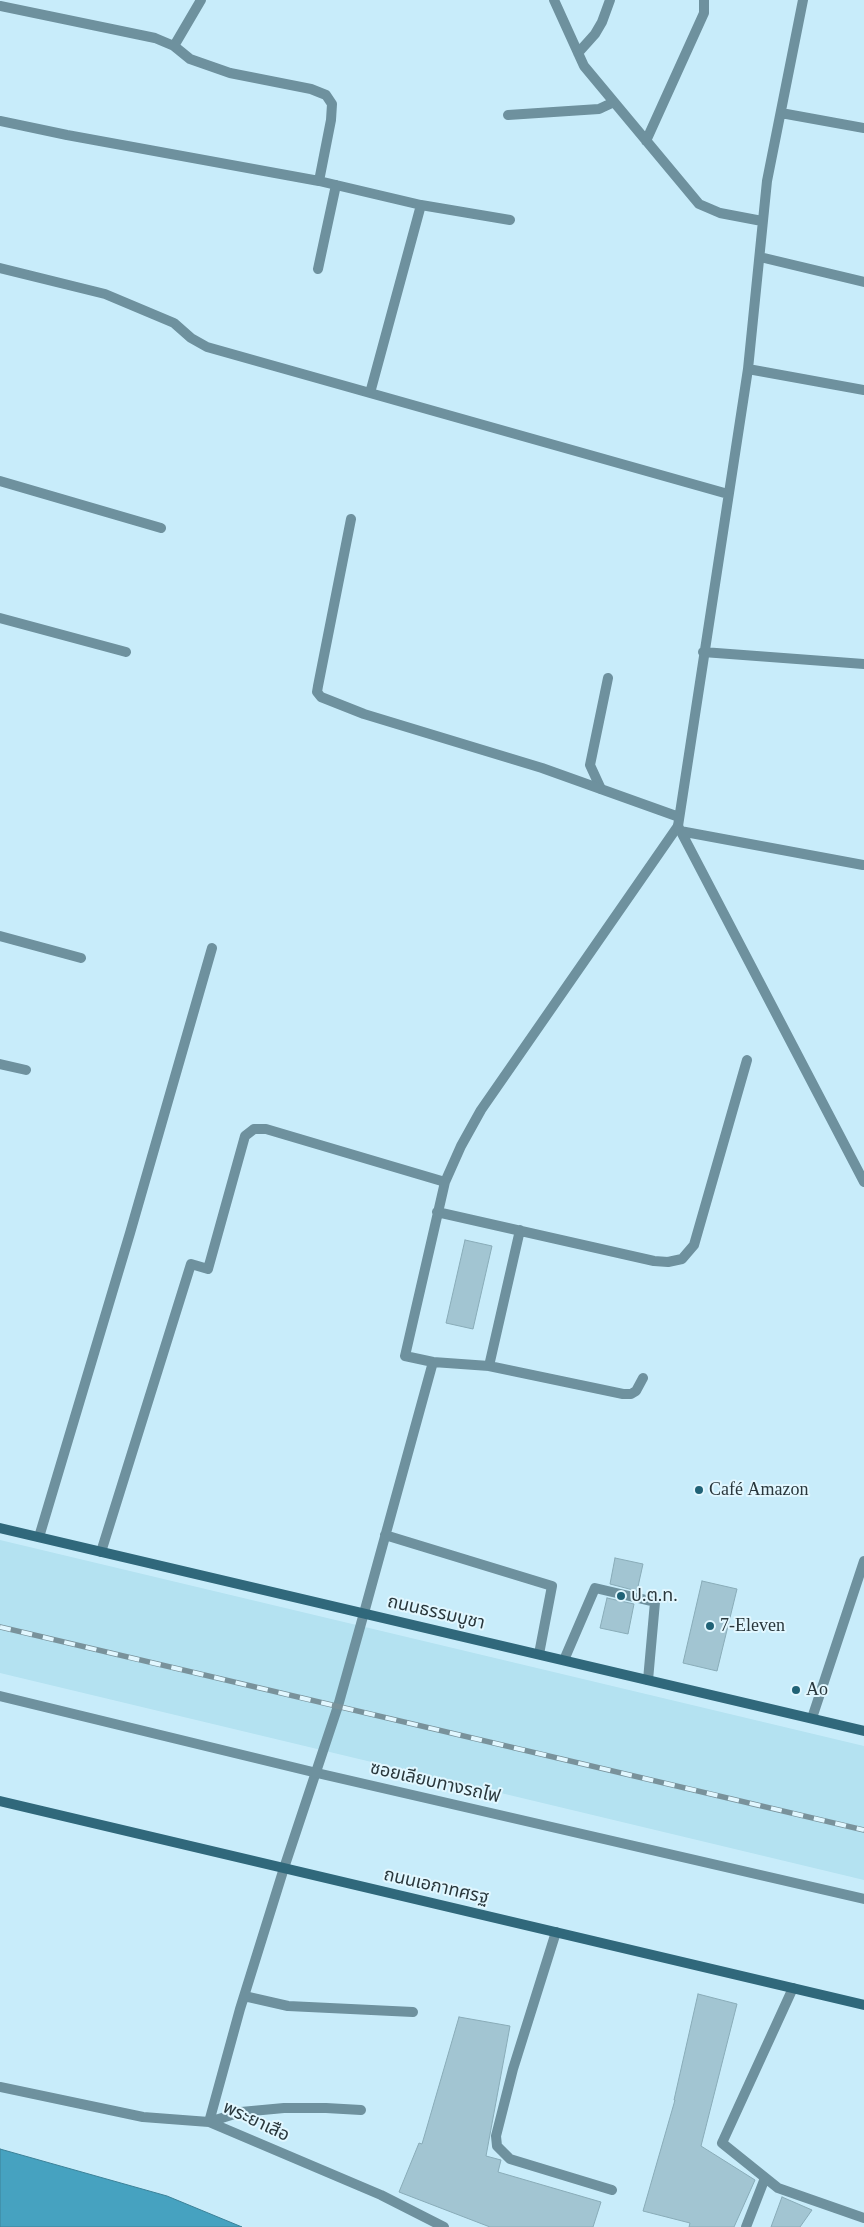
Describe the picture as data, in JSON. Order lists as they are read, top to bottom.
{
  "streets": {
    "main road": ["ถนนธรรมบูชา", "ถนนเอกาทศรฐ"],
    "street": ["ซอยเลียบทางรถไฟ", "พระยาเสือ"]
  },
  "crossings": [
    ["ถนนธรรมบูชา", "พระยาเสือ"],
    ["ซอยเลียบทางรถไฟ", "พระยาเสือ"],
    ["ถนนเอกาทศรฐ", "พระยาเสือ"]
  ],
  "places": [
    "Café Amazon",
    "ป.ต.ท.",
    "7-Eleven",
    "Ao"
  ]
}
